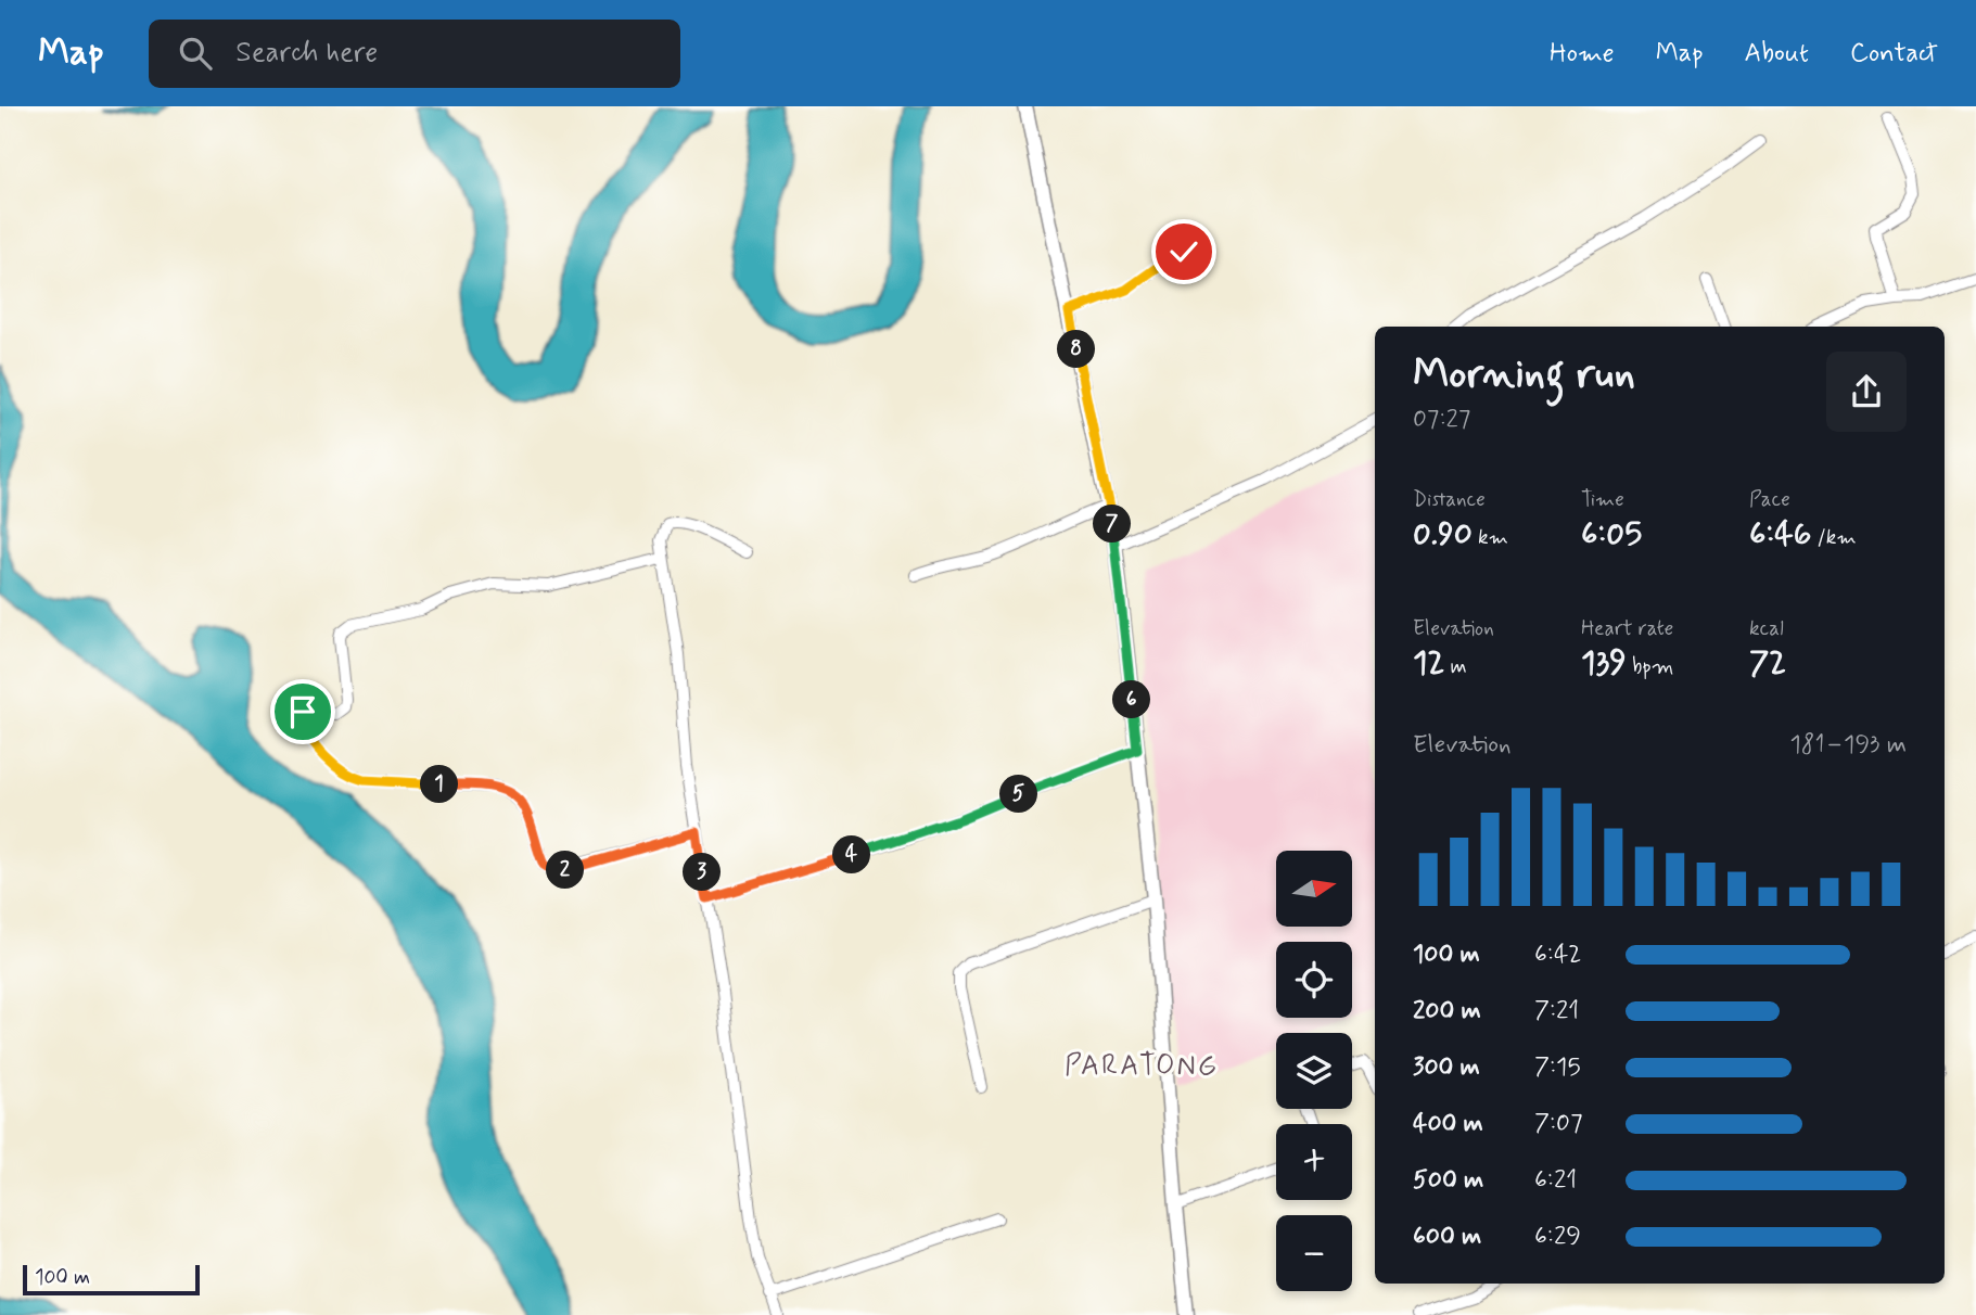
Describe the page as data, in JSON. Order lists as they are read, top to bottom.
{
  "districts": ["PARATONG"],
  "scale_bar": "100 m",
  "north": "right",
  "page": {
    "header": "Map",
    "search": "Search here",
    "nav": [
      "Home",
      "Map",
      "About",
      "Contact"
    ],
    "heading": ["Morning run", "07:27"],
    "pins": [
      "8",
      "7",
      "6",
      "1",
      "5",
      "4",
      "2",
      "3"
    ],
    "stats": [
      ["Distance", "0.90 km"],
      ["Time", "6:05"],
      ["Pace", "6:46 /km"],
      ["Elevation", "12 m"],
      ["Heart rate", "139 bpm"],
      ["kcal", "72"]
    ],
    "chart": ["Elevation", "181–193 m"],
    "map_buttons": ["+", "−"],
    "list": [
      {
        "name": "100 m",
        "note": "6:42"
      },
      {
        "name": "200 m",
        "note": "7:21"
      },
      {
        "name": "300 m",
        "note": "7:15"
      },
      {
        "name": "400 m",
        "note": "7:07"
      },
      {
        "name": "500 m",
        "note": "6:21"
      },
      {
        "name": "600 m",
        "note": "6:29"
      }
    ],
    "scale": "100 m"
  }
}
